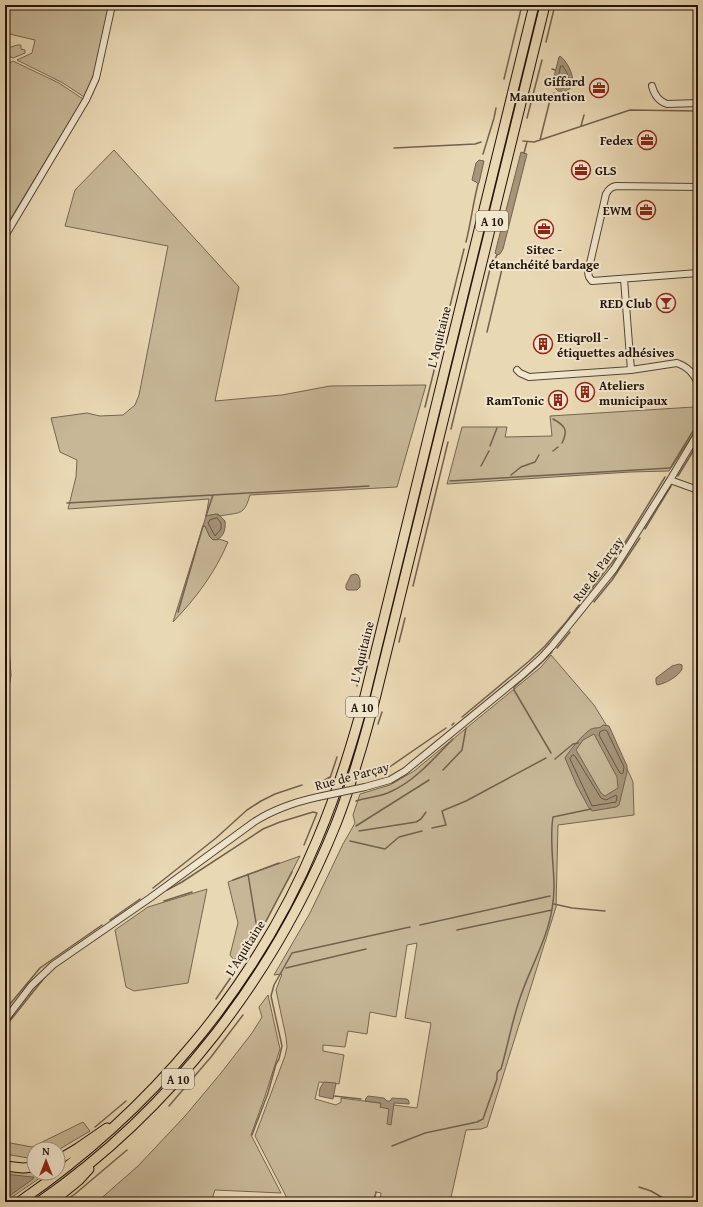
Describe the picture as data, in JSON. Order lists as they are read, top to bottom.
{
  "streets": {
    "highway": ["A 10", "L'Aquitaine"],
    "street": ["Rue de Parçay"]
  },
  "places": {
    "office": [
      "Giffard Manutention",
      "Fedex",
      "GLS",
      "EWM",
      "Sitec - étanchéité bardage"
    ],
    "bar": ["RED Club"],
    "building": ["Etiqroll - étiquettes adhésives", "Ateliers municipaux", "RamTonic"]
  },
  "north": "top"
}
